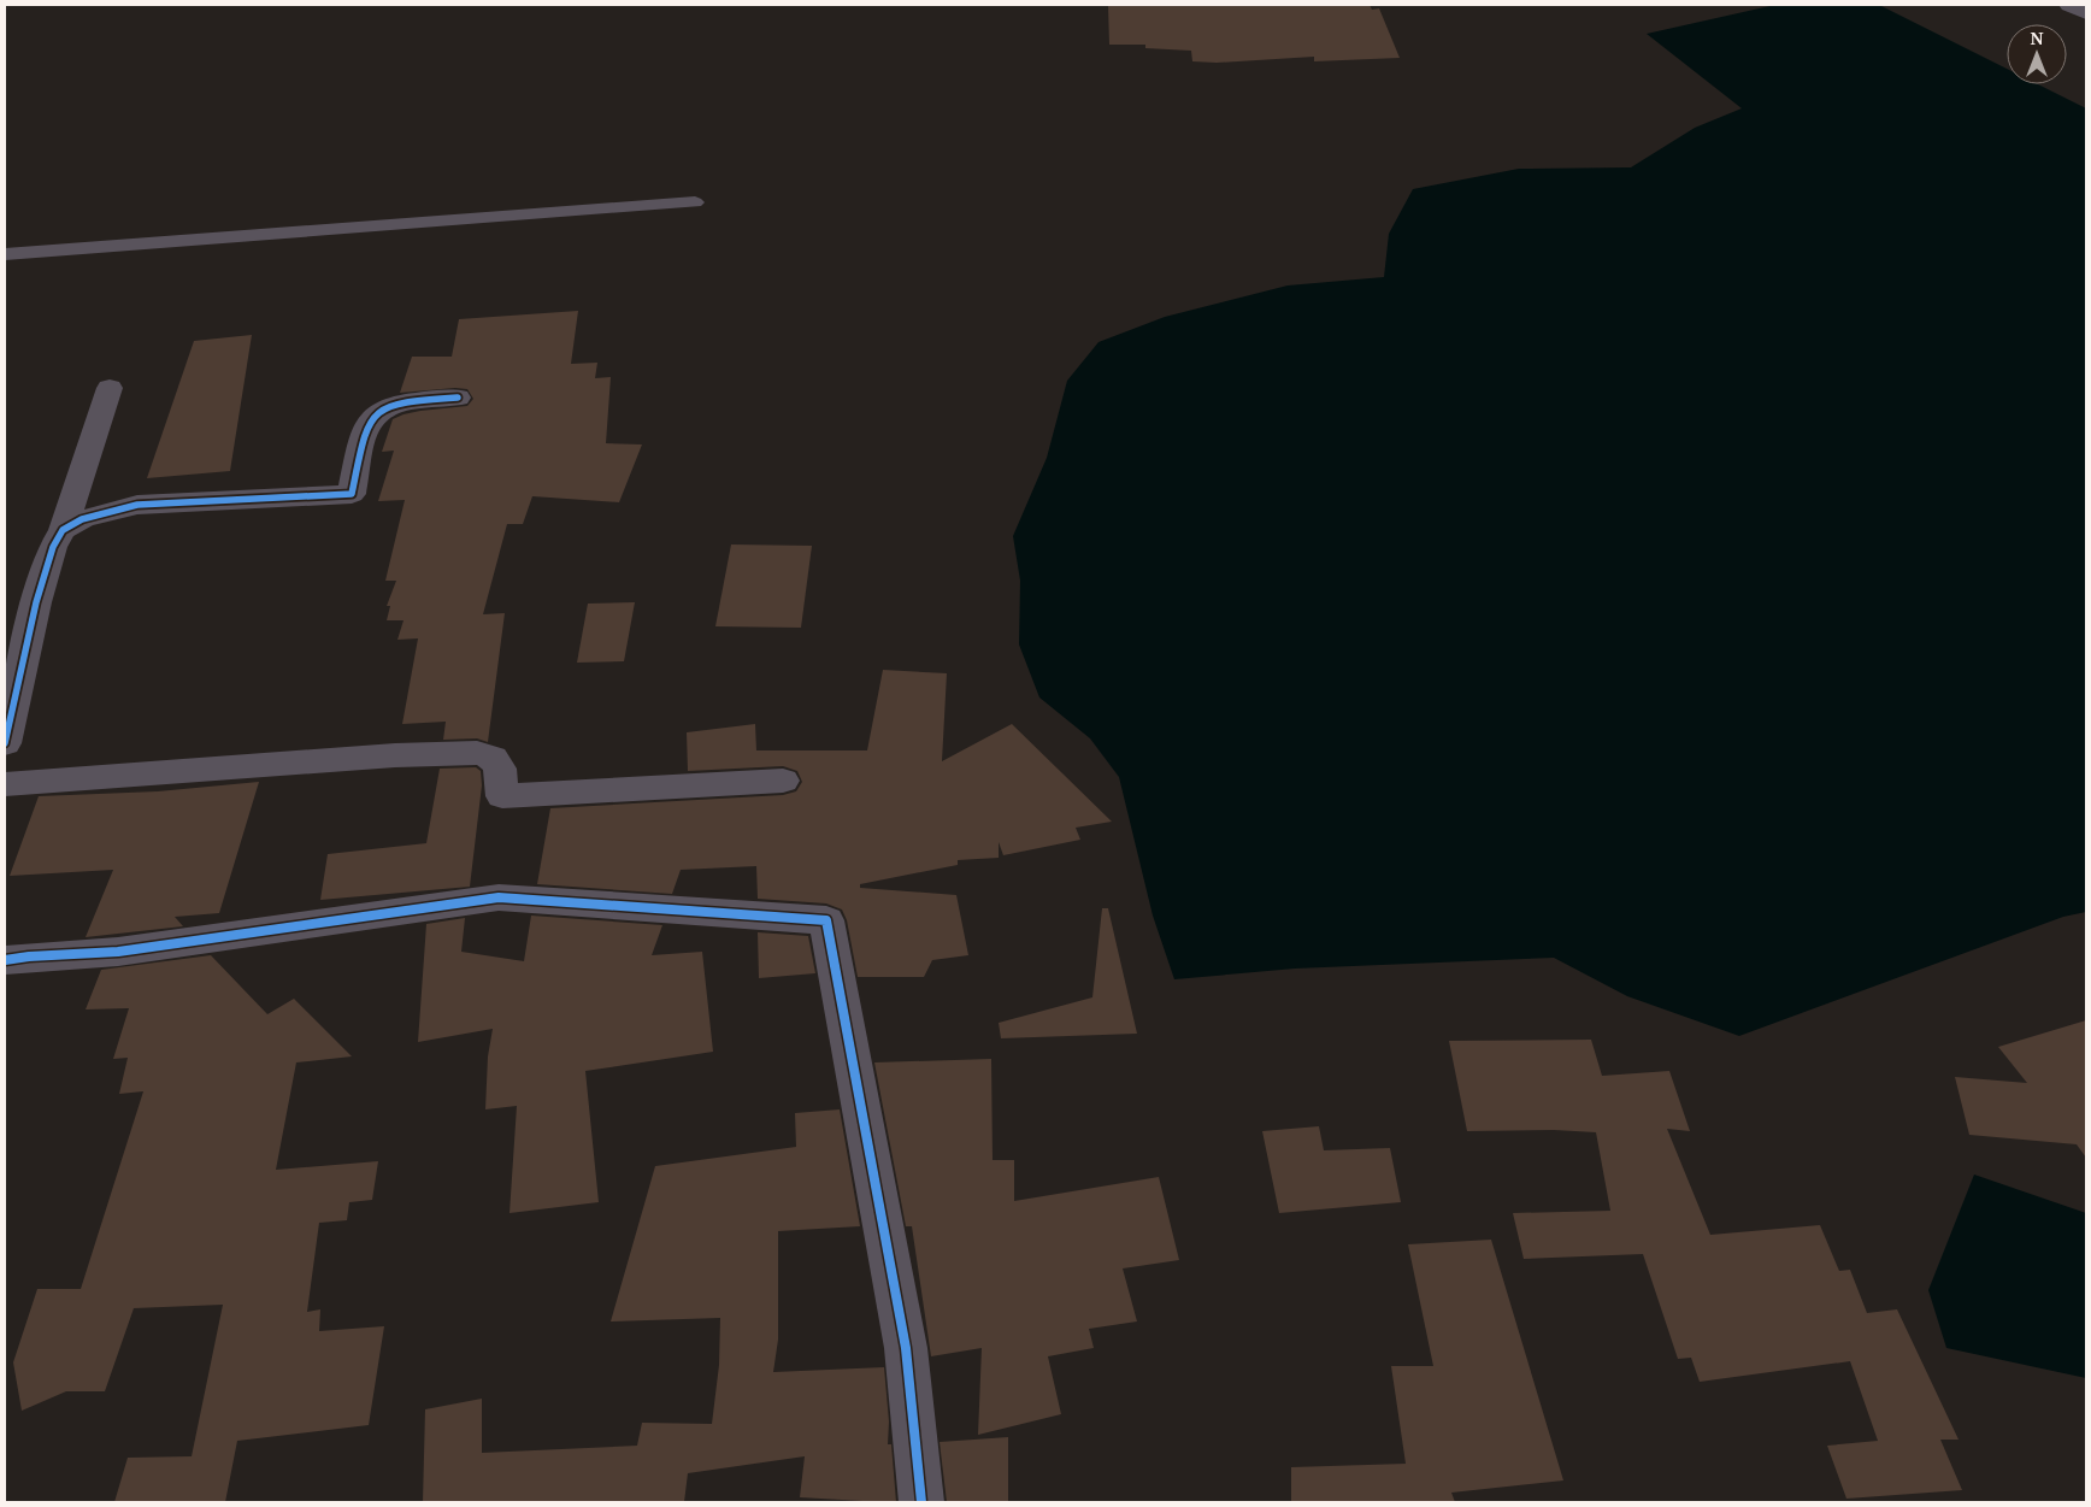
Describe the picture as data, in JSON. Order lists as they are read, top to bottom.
{
  "north": "top"
}
